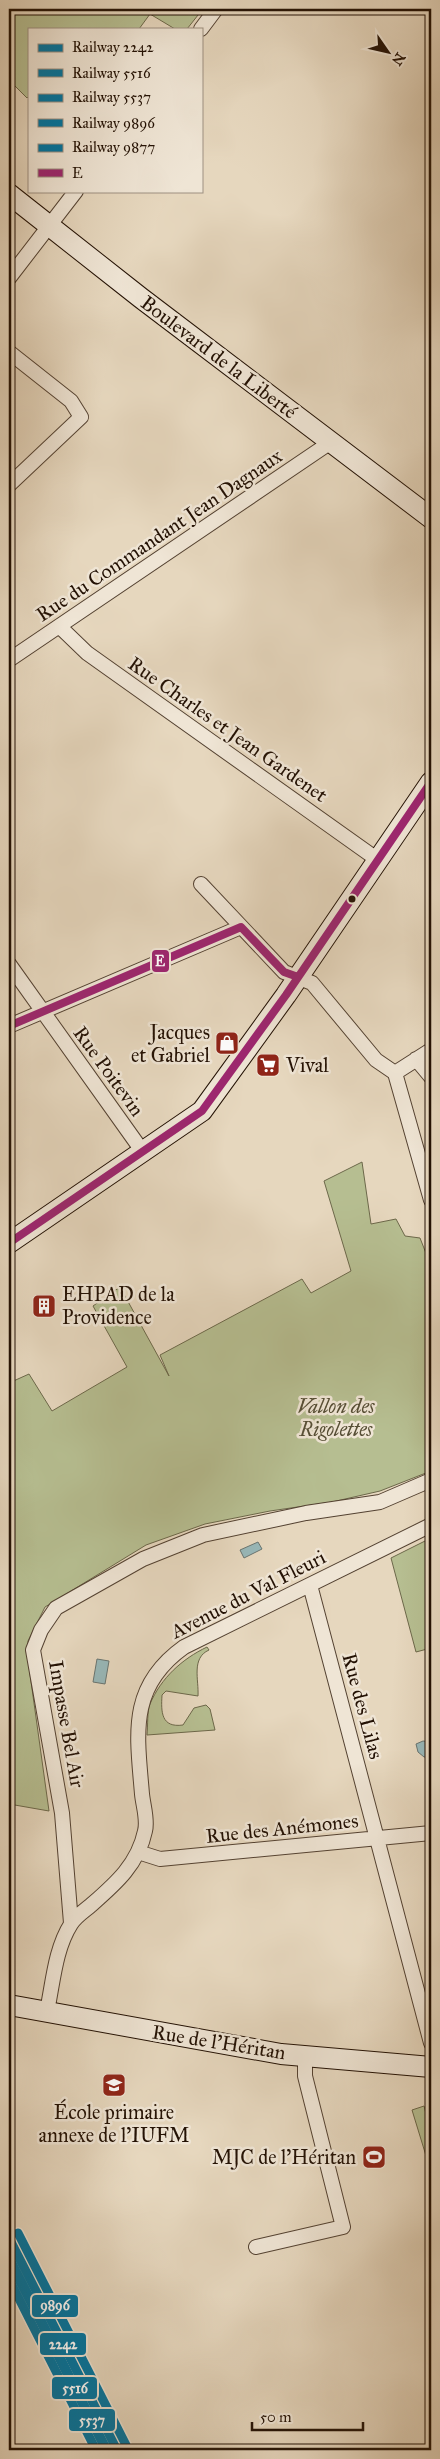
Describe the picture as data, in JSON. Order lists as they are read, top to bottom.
{
  "streets": {
    "street": [
      "Boulevard de la Liberté",
      "Rue du Commandant Jean Dagnaux",
      "Rue Charles et Jean Gardenet",
      "Rue Poitevin",
      "Avenue du Val Fleuri",
      "Rue des Lilas",
      "Impasse Bel Air",
      "Rue des Anémones",
      "Rue de l'Héritan"
    ]
  },
  "crossings": [
    ["Boulevard de la Liberté", "Rue du Commandant Jean Dagnaux"],
    ["Rue du Commandant Jean Dagnaux", "Rue Charles et Jean Gardenet"],
    ["Avenue du Val Fleuri", "Rue des Lilas"],
    ["Avenue du Val Fleuri", "Impasse Bel Air"],
    ["Avenue du Val Fleuri", "Rue des Anémones"],
    ["Avenue du Val Fleuri", "Rue de l'Héritan"],
    ["Rue des Lilas", "Rue des Anémones"]
  ],
  "parks": ["Vallon des Rigolettes"],
  "places": {
    "shop": ["Jacques et Gabriel"],
    "supermarket": ["Vival"],
    "building": ["EHPAD de la Providence"],
    "school or university": ["École primaire annexe de l'IUFM"],
    "sports": ["MJC de l'Héritan"]
  },
  "lines": [
    "transit line E",
    "rail line 9896",
    "rail line 2242",
    "rail line 5537",
    "rail line 5516",
    "rail line 9877"
  ],
  "legend": [
    "Railway 2242",
    "Railway 5516",
    "Railway 5537",
    "Railway 9896",
    "Railway 9877",
    "E"
  ],
  "scale_bar": "50 m",
  "north": "bottom right"
}
